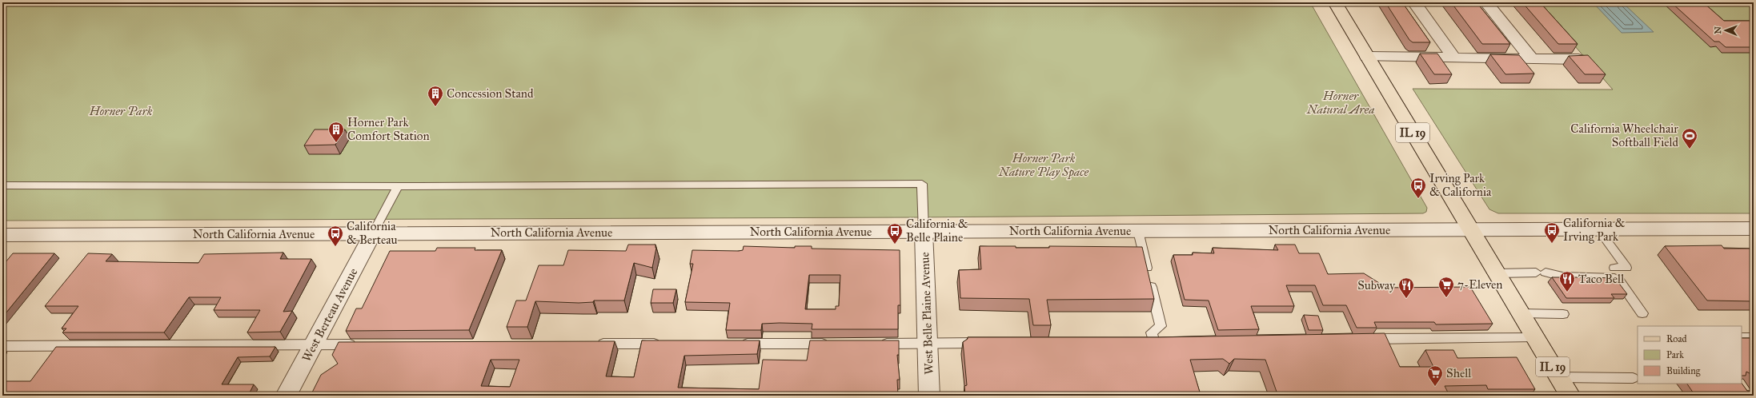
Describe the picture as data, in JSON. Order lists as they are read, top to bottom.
{
  "streets": {
    "main road": ["IL 19"],
    "street": ["North California Avenue", "West Belle Plaine Avenue", "West Berteau Avenue"]
  },
  "crossings": [
    ["IL 19", "North California Avenue"],
    ["North California Avenue", "West Belle Plaine Avenue"],
    ["North California Avenue", "West Berteau Avenue"]
  ],
  "parks": ["Horner Natural Area", "Horner Park", "Horner Park Nature Play Space"],
  "places": {
    "building": ["Concession Stand", "Horner Park Comfort Station"],
    "sports": ["California Wheelchair Softball Field"],
    "bus stop": [
      "Irving Park & California",
      "California & Irving Park",
      "California & Belle Plaine",
      "California & Berteau"
    ],
    "restaurant": ["Taco Bell", "Subway"],
    "supermarket": ["7-Eleven", "Shell"]
  },
  "legend": ["Road", "Park", "Building"],
  "north": "left"
}
